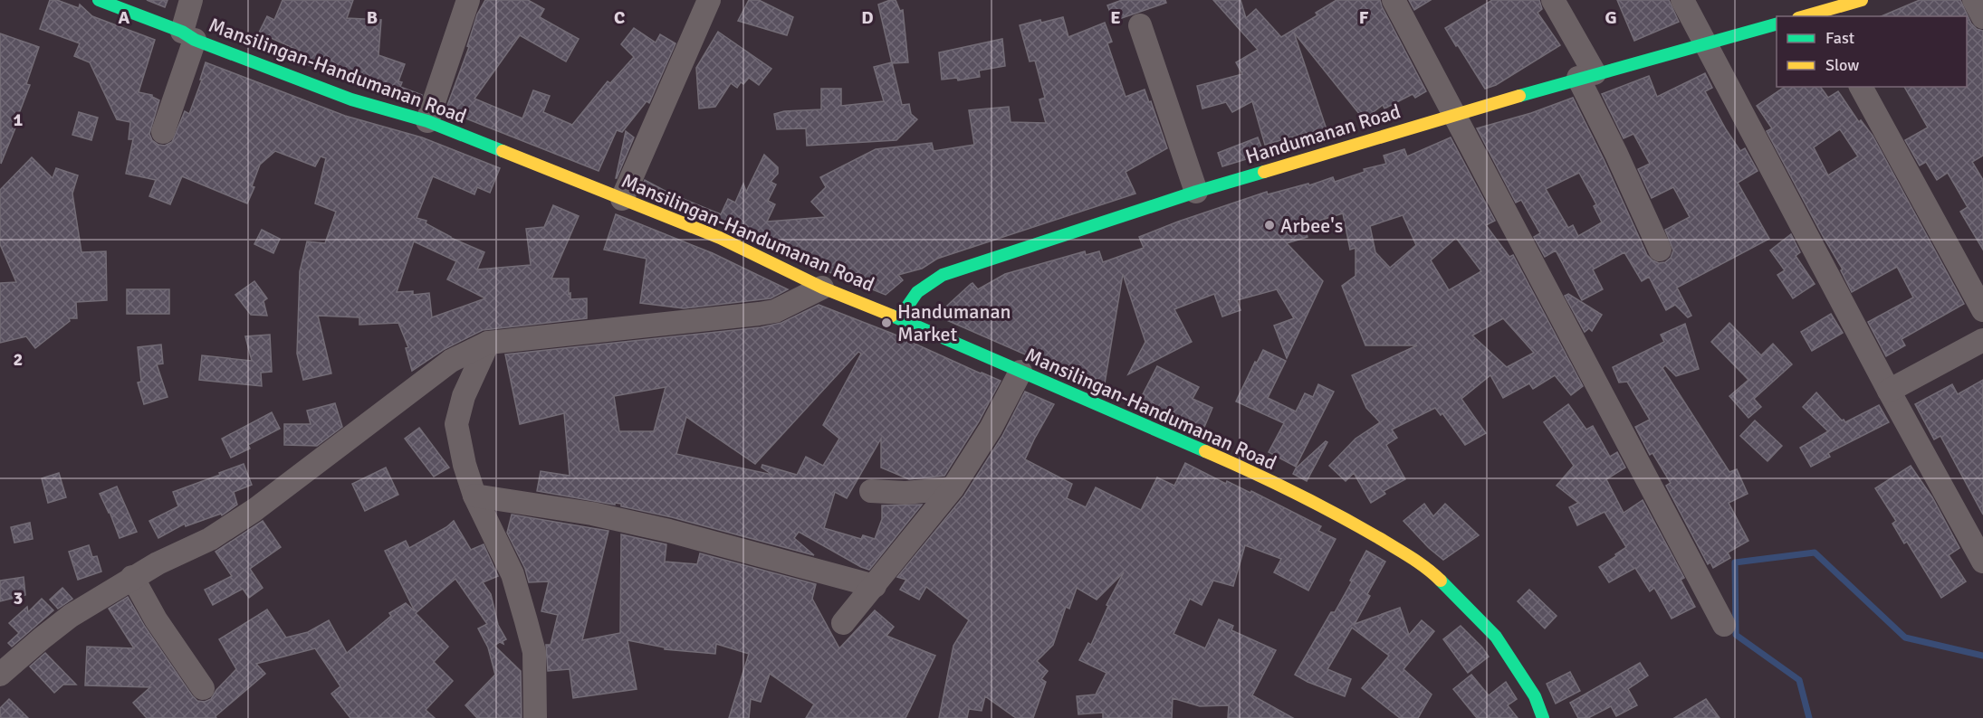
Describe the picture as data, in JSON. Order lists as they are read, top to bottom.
{
  "streets": {
    "street": ["Mansilingan-Handumanan Road", "Handumanan Road"]
  },
  "crossings": [
    ["Mansilingan-Handumanan Road", "Handumanan Road"]
  ],
  "places": ["Arbee's", "Handumanan Market"],
  "legend": ["Fast", "Slow"],
  "grid": {
    "columns": [
      "A",
      "B",
      "C",
      "D",
      "E",
      "F",
      "G"
    ],
    "rows": ["1", "2", "3"]
  }
}
